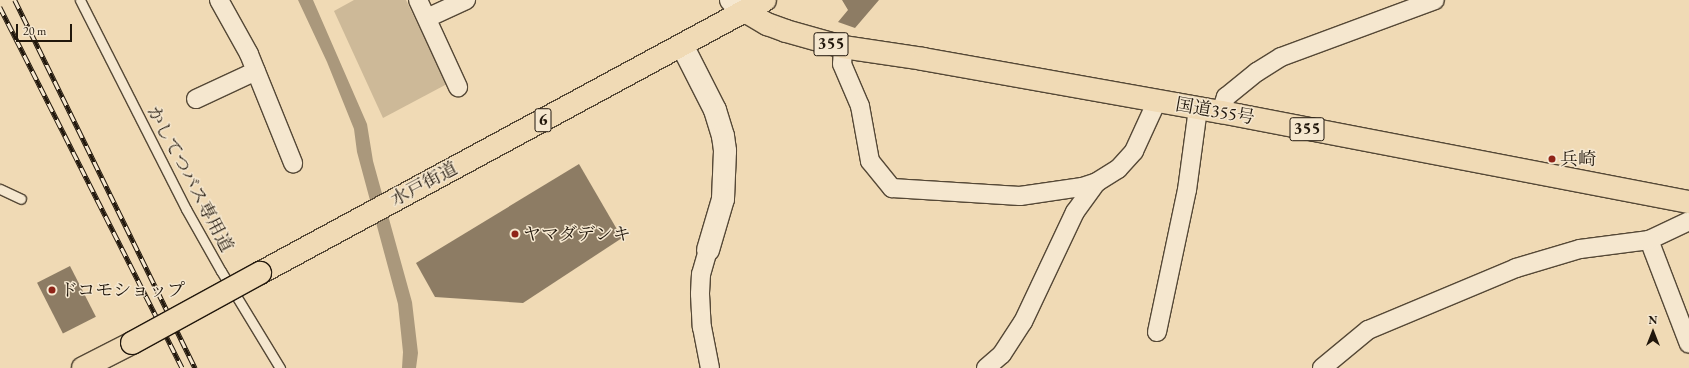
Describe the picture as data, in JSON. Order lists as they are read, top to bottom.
{
  "streets": {
    "highway": [
      "355",
      "国道355号",
      "6",
      "水戸街道"
    ],
    "lane": ["かしてつバス専用道"]
  },
  "crossings": [
    ["国道355号", "水戸街道"]
  ],
  "places": ["兵崎", "ヤマダデンキ", "ドコモショップ"],
  "scale_bar": "20 m",
  "north": "top"
}
